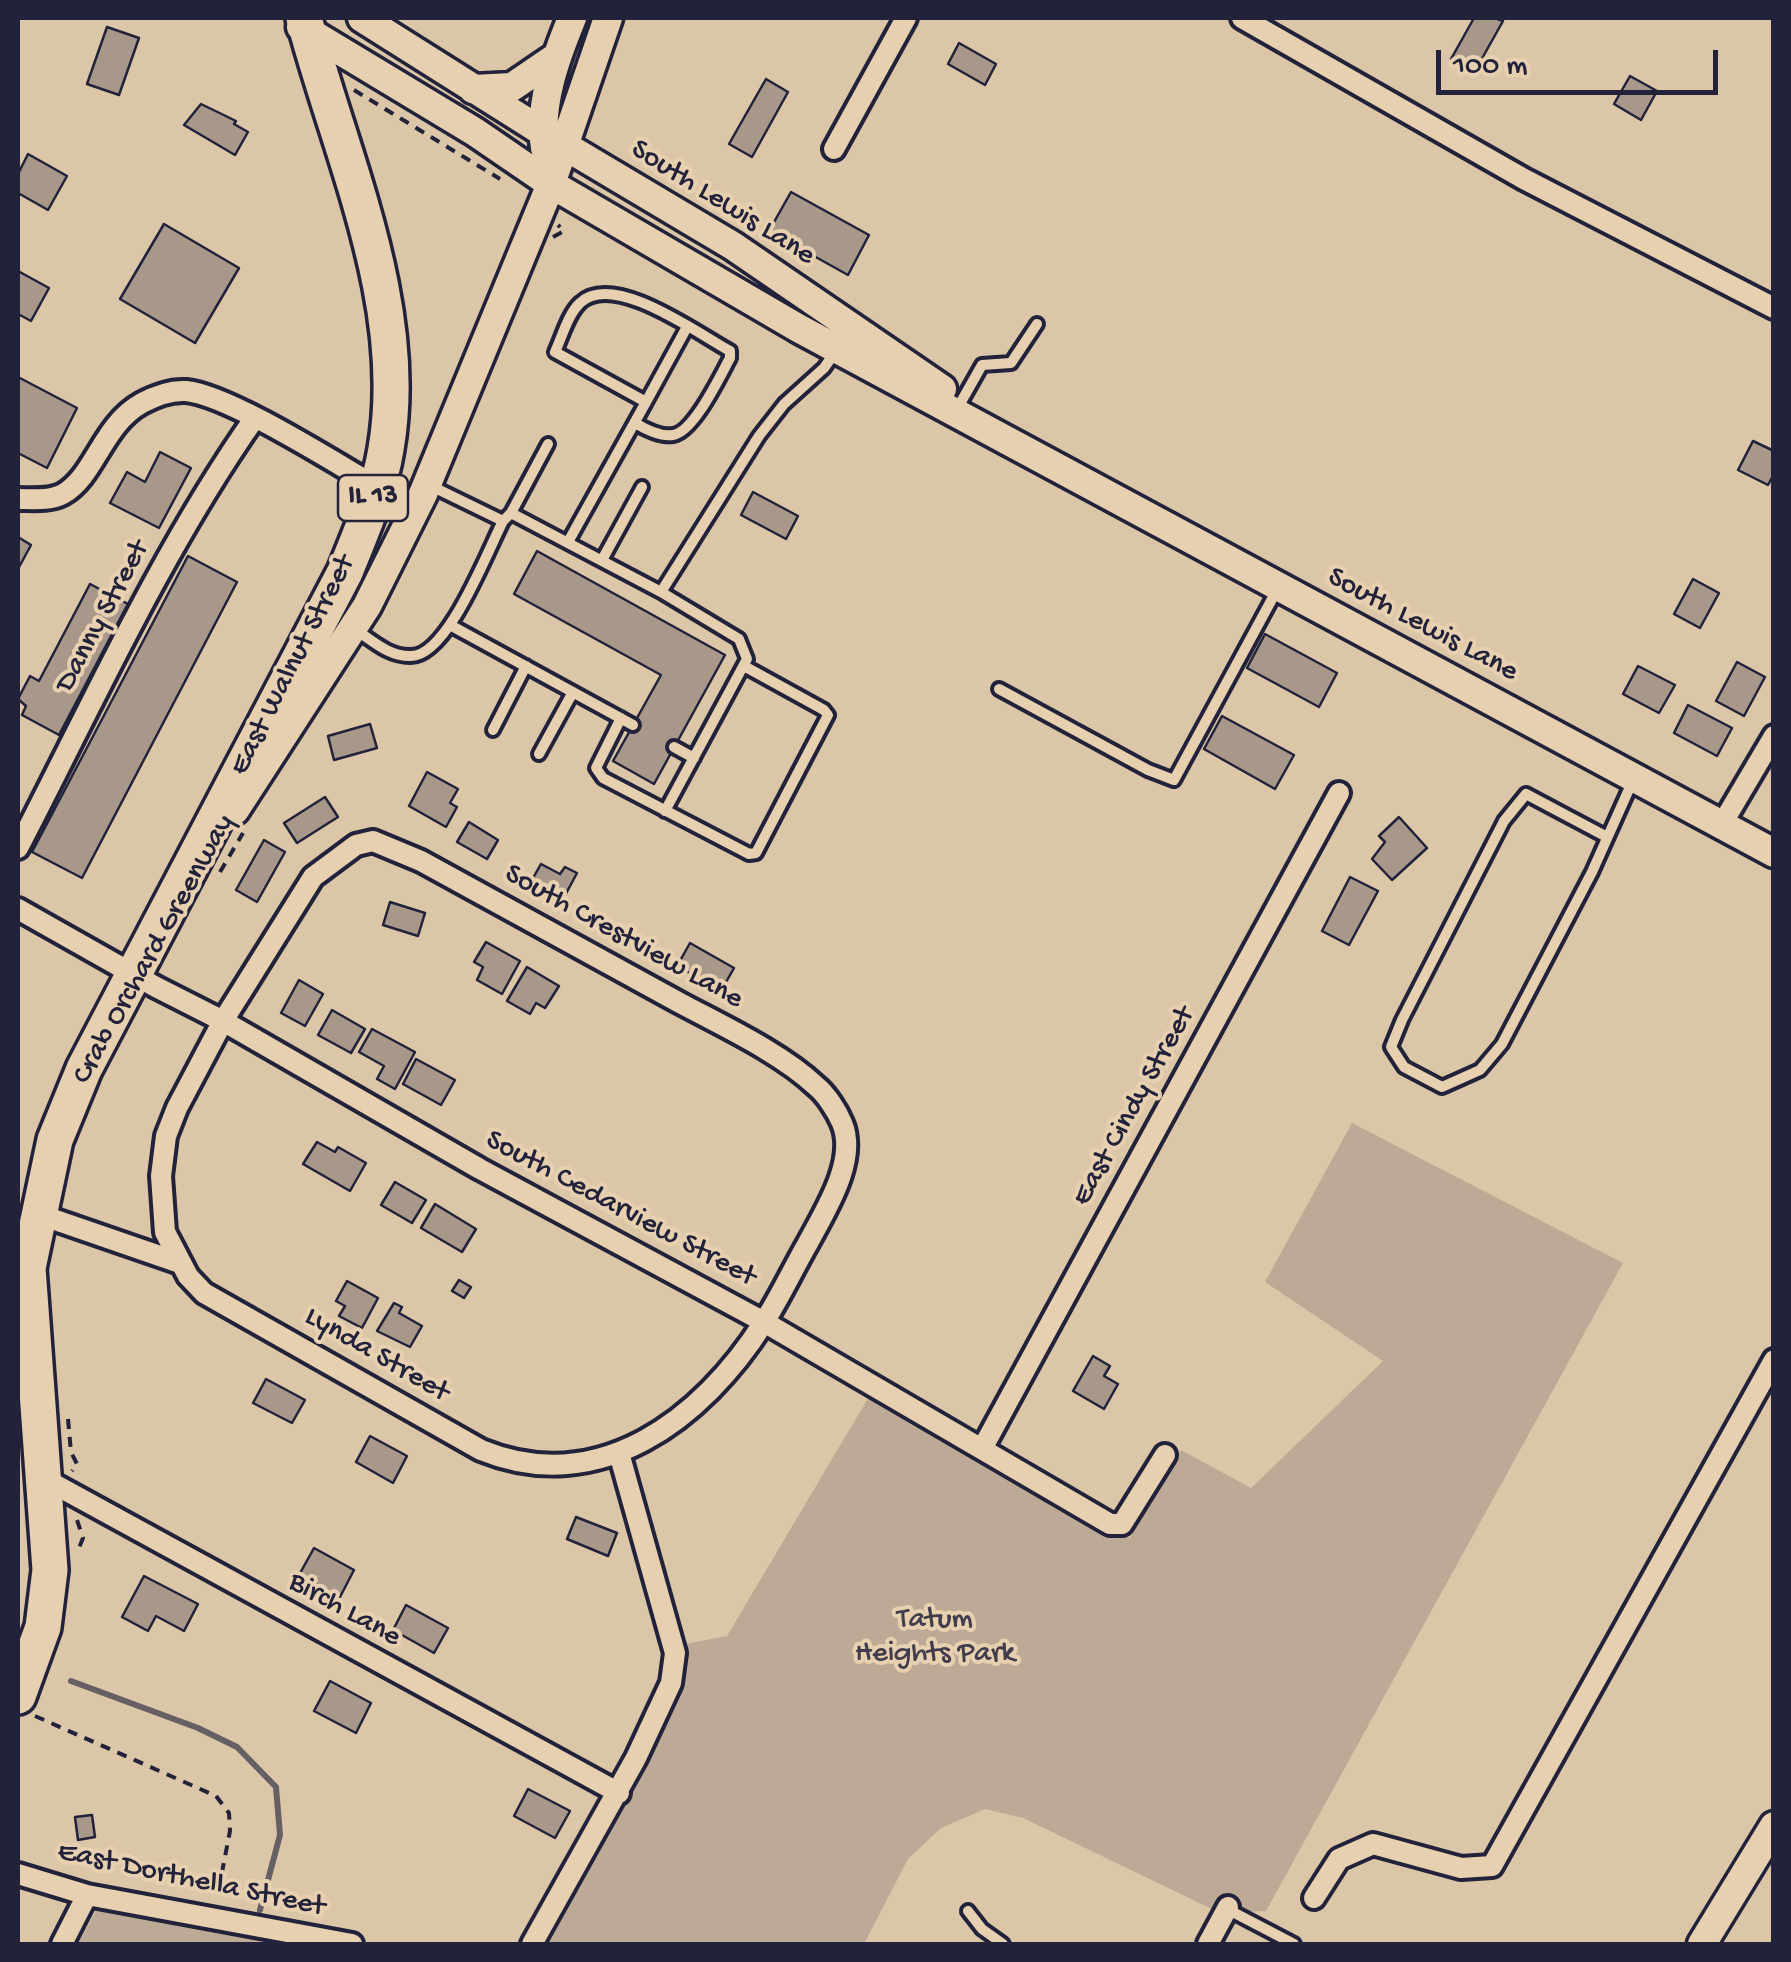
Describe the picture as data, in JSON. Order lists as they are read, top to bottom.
{
  "streets": {
    "highway": ["IL 13", "East Walnut Street"],
    "street": [
      "South Lewis Lane",
      "Danny Street",
      "South Crestview Lane",
      "East Cindy Street",
      "South Cedarview Street",
      "Lynda Street",
      "Birch Lane",
      "East Dorthella Street"
    ],
    "path": ["Crab Orchard Greenway"]
  },
  "crossings": [
    ["South Lewis Lane", "East Walnut Street"],
    ["East Walnut Street", "South Cedarview Street"],
    ["East Walnut Street", "Birch Lane"],
    ["South Crestview Lane", "South Cedarview Street"],
    ["South Crestview Lane", "Lynda Street"],
    ["East Cindy Street", "South Cedarview Street"],
    ["South Cedarview Street", "Lynda Street"]
  ],
  "parks": ["Tatum Heights Park"],
  "scale_bar": "100 m"
}
